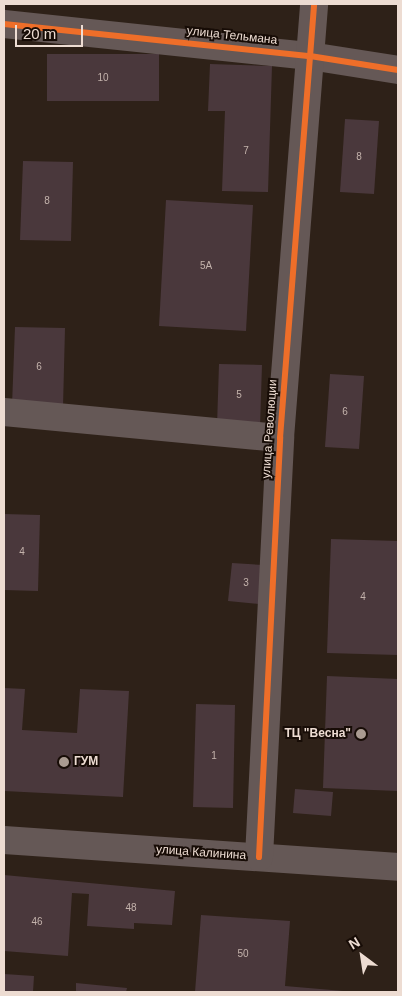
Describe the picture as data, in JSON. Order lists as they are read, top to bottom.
{
  "streets": {
    "street": ["улица Тельмана", "улица Революции", "улица Калинина"]
  },
  "crossings": [
    ["улица Тельмана", "улица Революции"],
    ["улица Революции", "улица Калинина"]
  ],
  "places": ["ТЦ \"Весна\"", "ГУМ"],
  "house_numbers": [
    "10",
    "7",
    "8",
    "8",
    "5А",
    "6",
    "5",
    "6",
    "4",
    "3",
    "4",
    "1",
    "48",
    "46",
    "50"
  ],
  "scale_bar": "20 m",
  "north": "top left"
}
